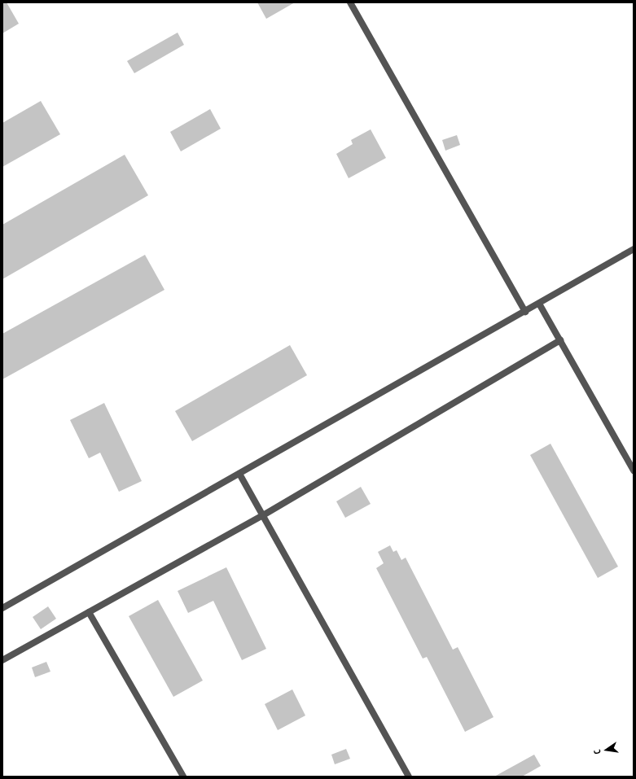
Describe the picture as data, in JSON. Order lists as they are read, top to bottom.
{
  "north": "left"
}
